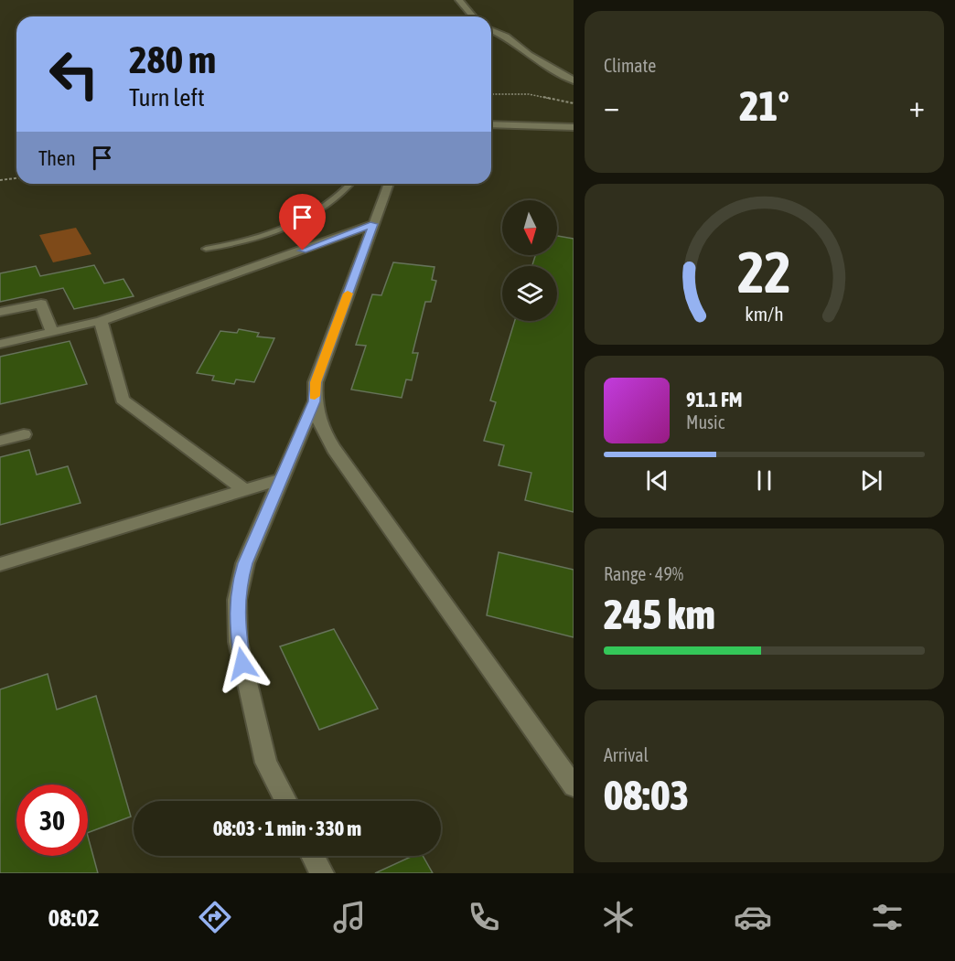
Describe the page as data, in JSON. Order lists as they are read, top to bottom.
{
  "north": "bottom",
  "page": {
    "tile": [
      "Climate",
      ["Range · 49%", "245 km"],
      ["Arrival", "08:03"]
    ],
    "turn": ["280 m", "Turn left"],
    "heat": ["−", "21°", "+"],
    "then": "Then",
    "song": ["91.1 FM", "Music"],
    "limit": "30",
    "trip": "08:03 · 1 min · 330 m",
    "tabs": "08:02",
    "gauge": ["22", "km/h"]
  }
}
